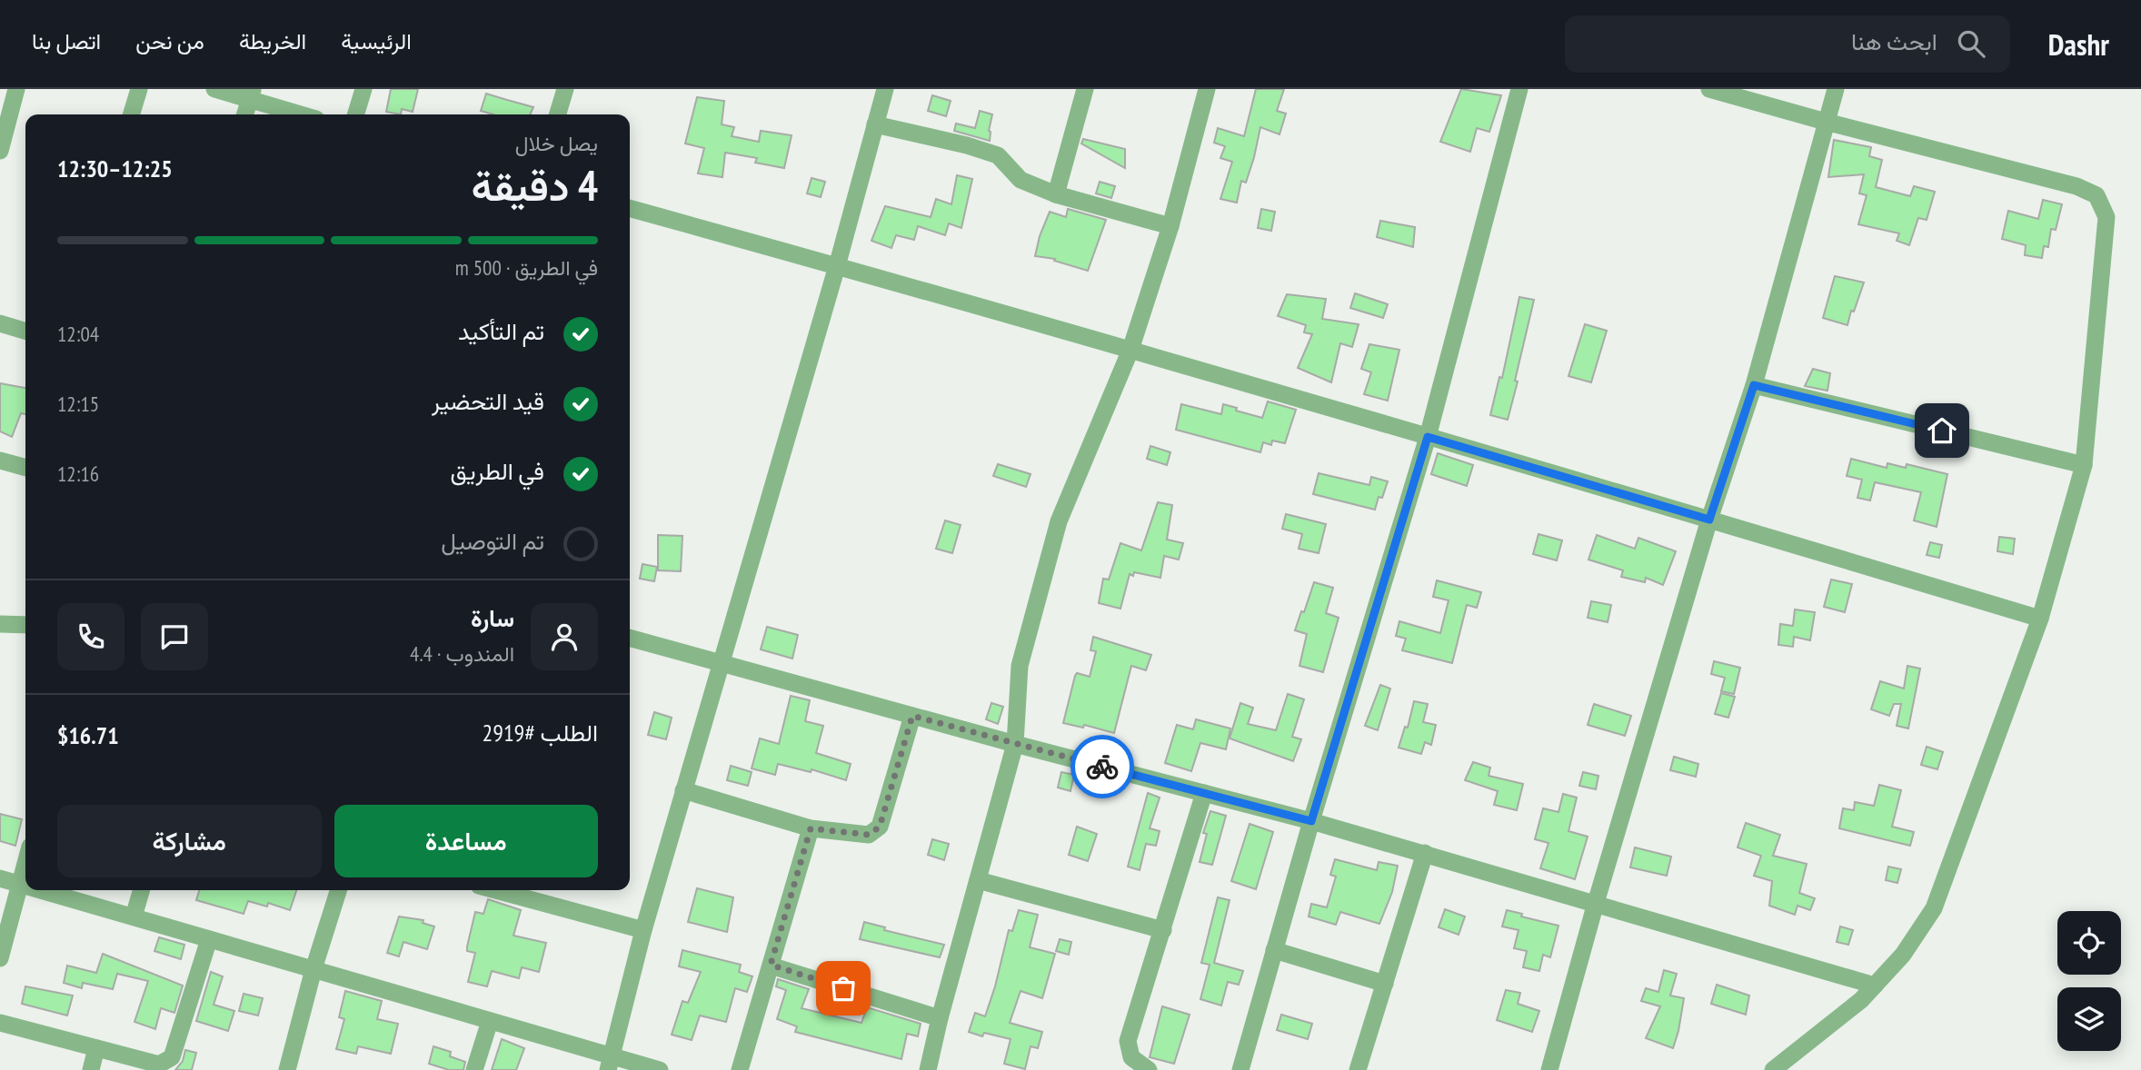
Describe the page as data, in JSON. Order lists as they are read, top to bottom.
{
  "page": {
    "header": "Dashr",
    "search": "ابحث هنا",
    "nav": [
      "الرئيسية",
      "الخريطة",
      "من نحن",
      "اتصل بنا"
    ],
    "heading": ["4 دقيقة", "يصل خلال", "12:25–12:30"],
    "panel": [
      "سارة",
      "المندوب · 4.4",
      "الطلب #2919",
      "$16.71"
    ],
    "bar": "في الطريق · 500 m",
    "list": [
      ["تم التأكيد", "12:04"],
      ["قيد التحضير", "12:15"],
      ["في الطريق", "12:16"],
      "تم التوصيل"
    ],
    "buttons": ["مساعدة", "مشاركة"]
  }
}
